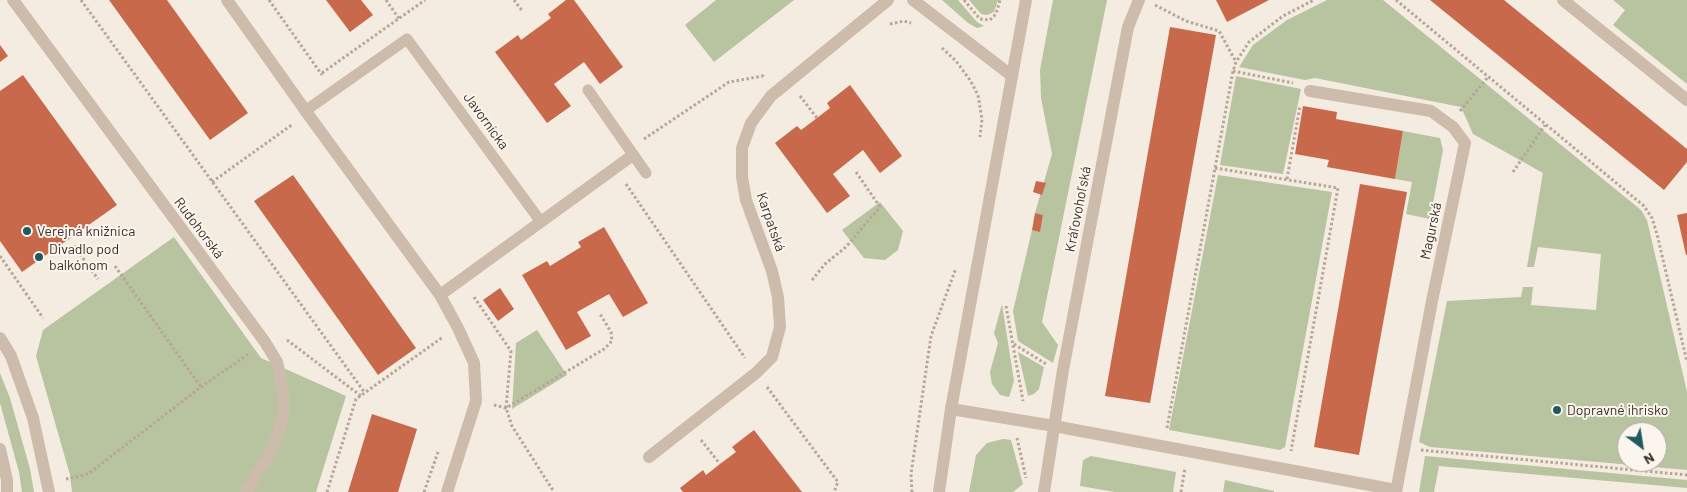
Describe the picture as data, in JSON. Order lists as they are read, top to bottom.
{
  "streets": {
    "street": [
      "Kráľovohoľská",
      "Karpatská",
      "Rudohorská",
      "Magurská"
    ],
    "lane": ["Javornícka"]
  },
  "places": ["Verejná knižnica", "Divadlo pod balkónom", "Dopravné ihrisko"],
  "north": "bottom right"
}
